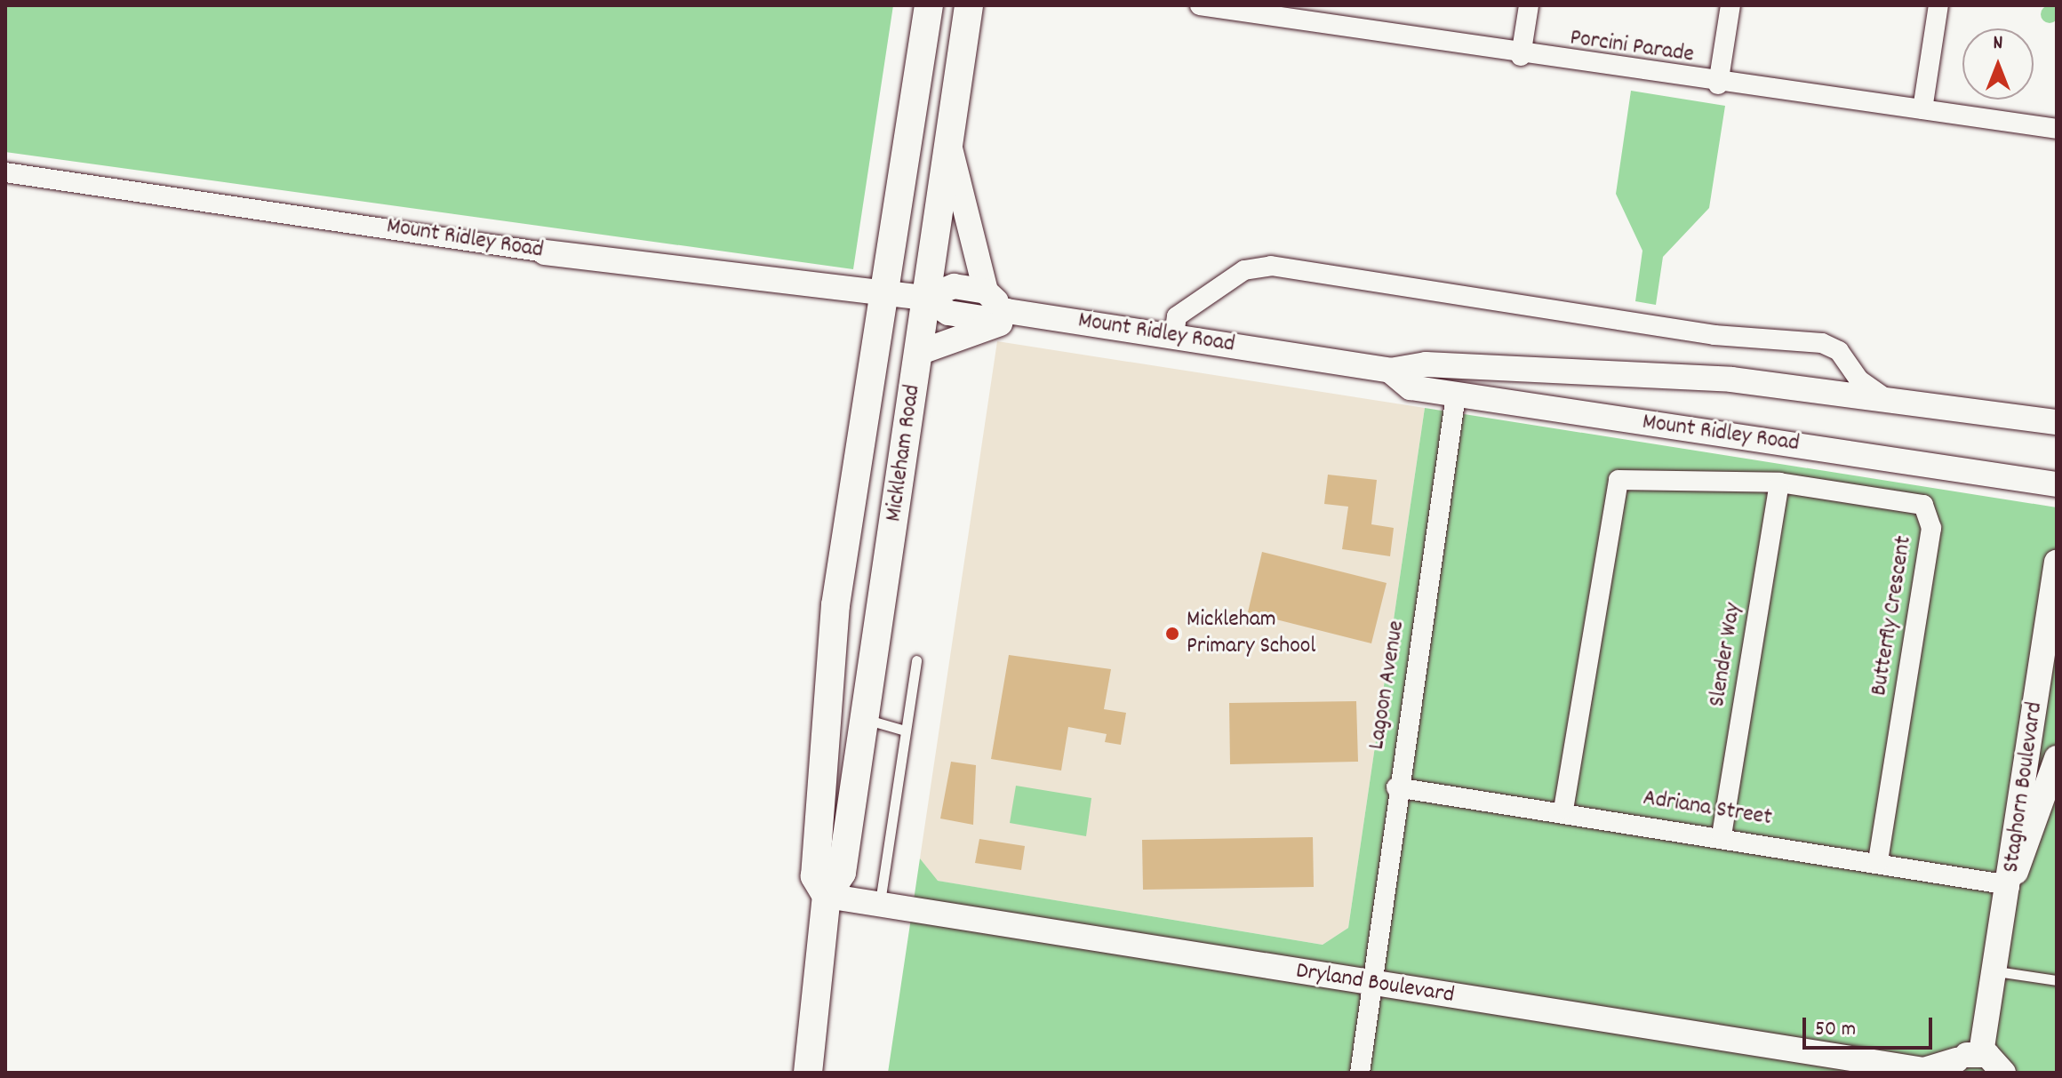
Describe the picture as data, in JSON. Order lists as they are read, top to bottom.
{
  "streets": {
    "main road": ["Mickleham Road"],
    "street": [
      "Porcini Parade",
      "Mount Ridley Road",
      "Butterfly Crescent",
      "Slender Way",
      "Lagoon Avenue",
      "Staghorn Boulevard",
      "Adriana Street",
      "Dryland Boulevard"
    ]
  },
  "crossings": [
    ["Mount Ridley Road", "Mickleham Road"],
    ["Mount Ridley Road", "Lagoon Avenue"],
    ["Mickleham Road", "Dryland Boulevard"],
    ["Butterfly Crescent", "Slender Way"],
    ["Butterfly Crescent", "Adriana Street"],
    ["Slender Way", "Adriana Street"],
    ["Lagoon Avenue", "Adriana Street"],
    ["Lagoon Avenue", "Dryland Boulevard"],
    ["Staghorn Boulevard", "Adriana Street"]
  ],
  "places": ["Mickleham Primary School"],
  "scale_bar": "50 m",
  "north": "top"
}
